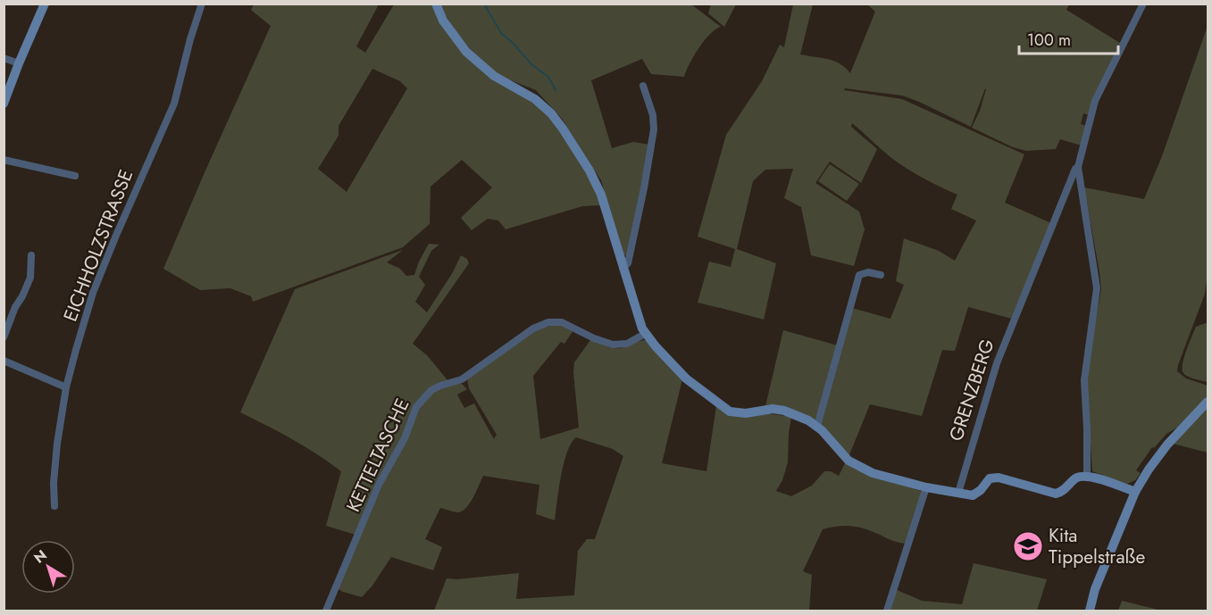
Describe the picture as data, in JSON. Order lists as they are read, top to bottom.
{
  "streets": {
    "street": ["EICHHOLZSTRASSE", "GRENZBERG", "KETTELTASCHE"]
  },
  "places": {
    "school or university": ["Kita Tippelstraße"]
  },
  "scale_bar": "100 m",
  "north": "top left"
}
